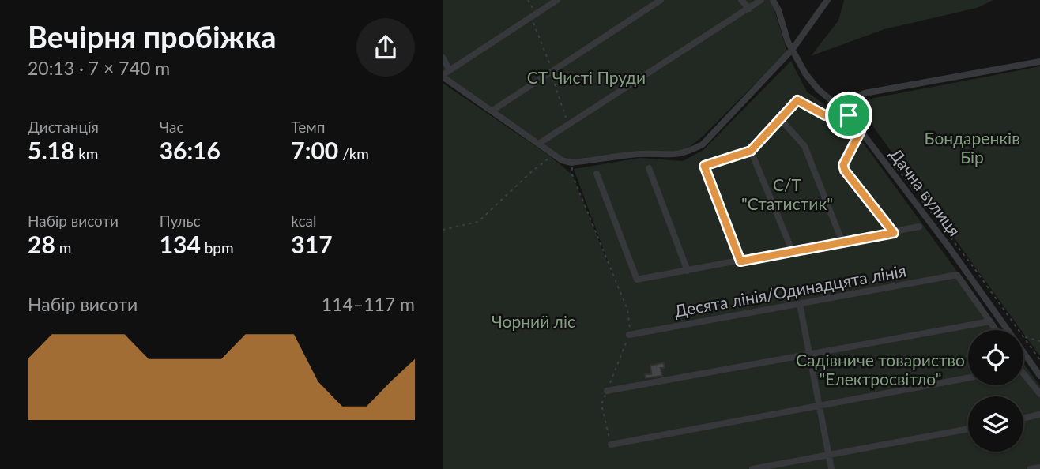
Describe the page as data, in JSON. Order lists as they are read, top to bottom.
{
  "streets": {
    "street": ["Дачна вулиця", "Десята лінія/Одинадцята лінія"]
  },
  "parks": [
    "СТ Чисті Пруди",
    "Бондаренків Бір",
    "С/Т \"Статистик\"",
    "Чорний ліс",
    "Садівниче товариство \"Електросвітло\""
  ],
  "page": {
    "heading": ["Вечірня пробіжка", "20:13 · 7 × 740 m"],
    "stats": [
      ["Дистанція", "5.18 km"],
      ["Час", "36:16"],
      ["Темп", "7:00 /km"],
      ["Набір висоти", "28 m"],
      ["Пульс", "134 bpm"],
      ["kcal", "317"]
    ],
    "chart": ["Набір висоти", "114–117 m"]
  }
}
